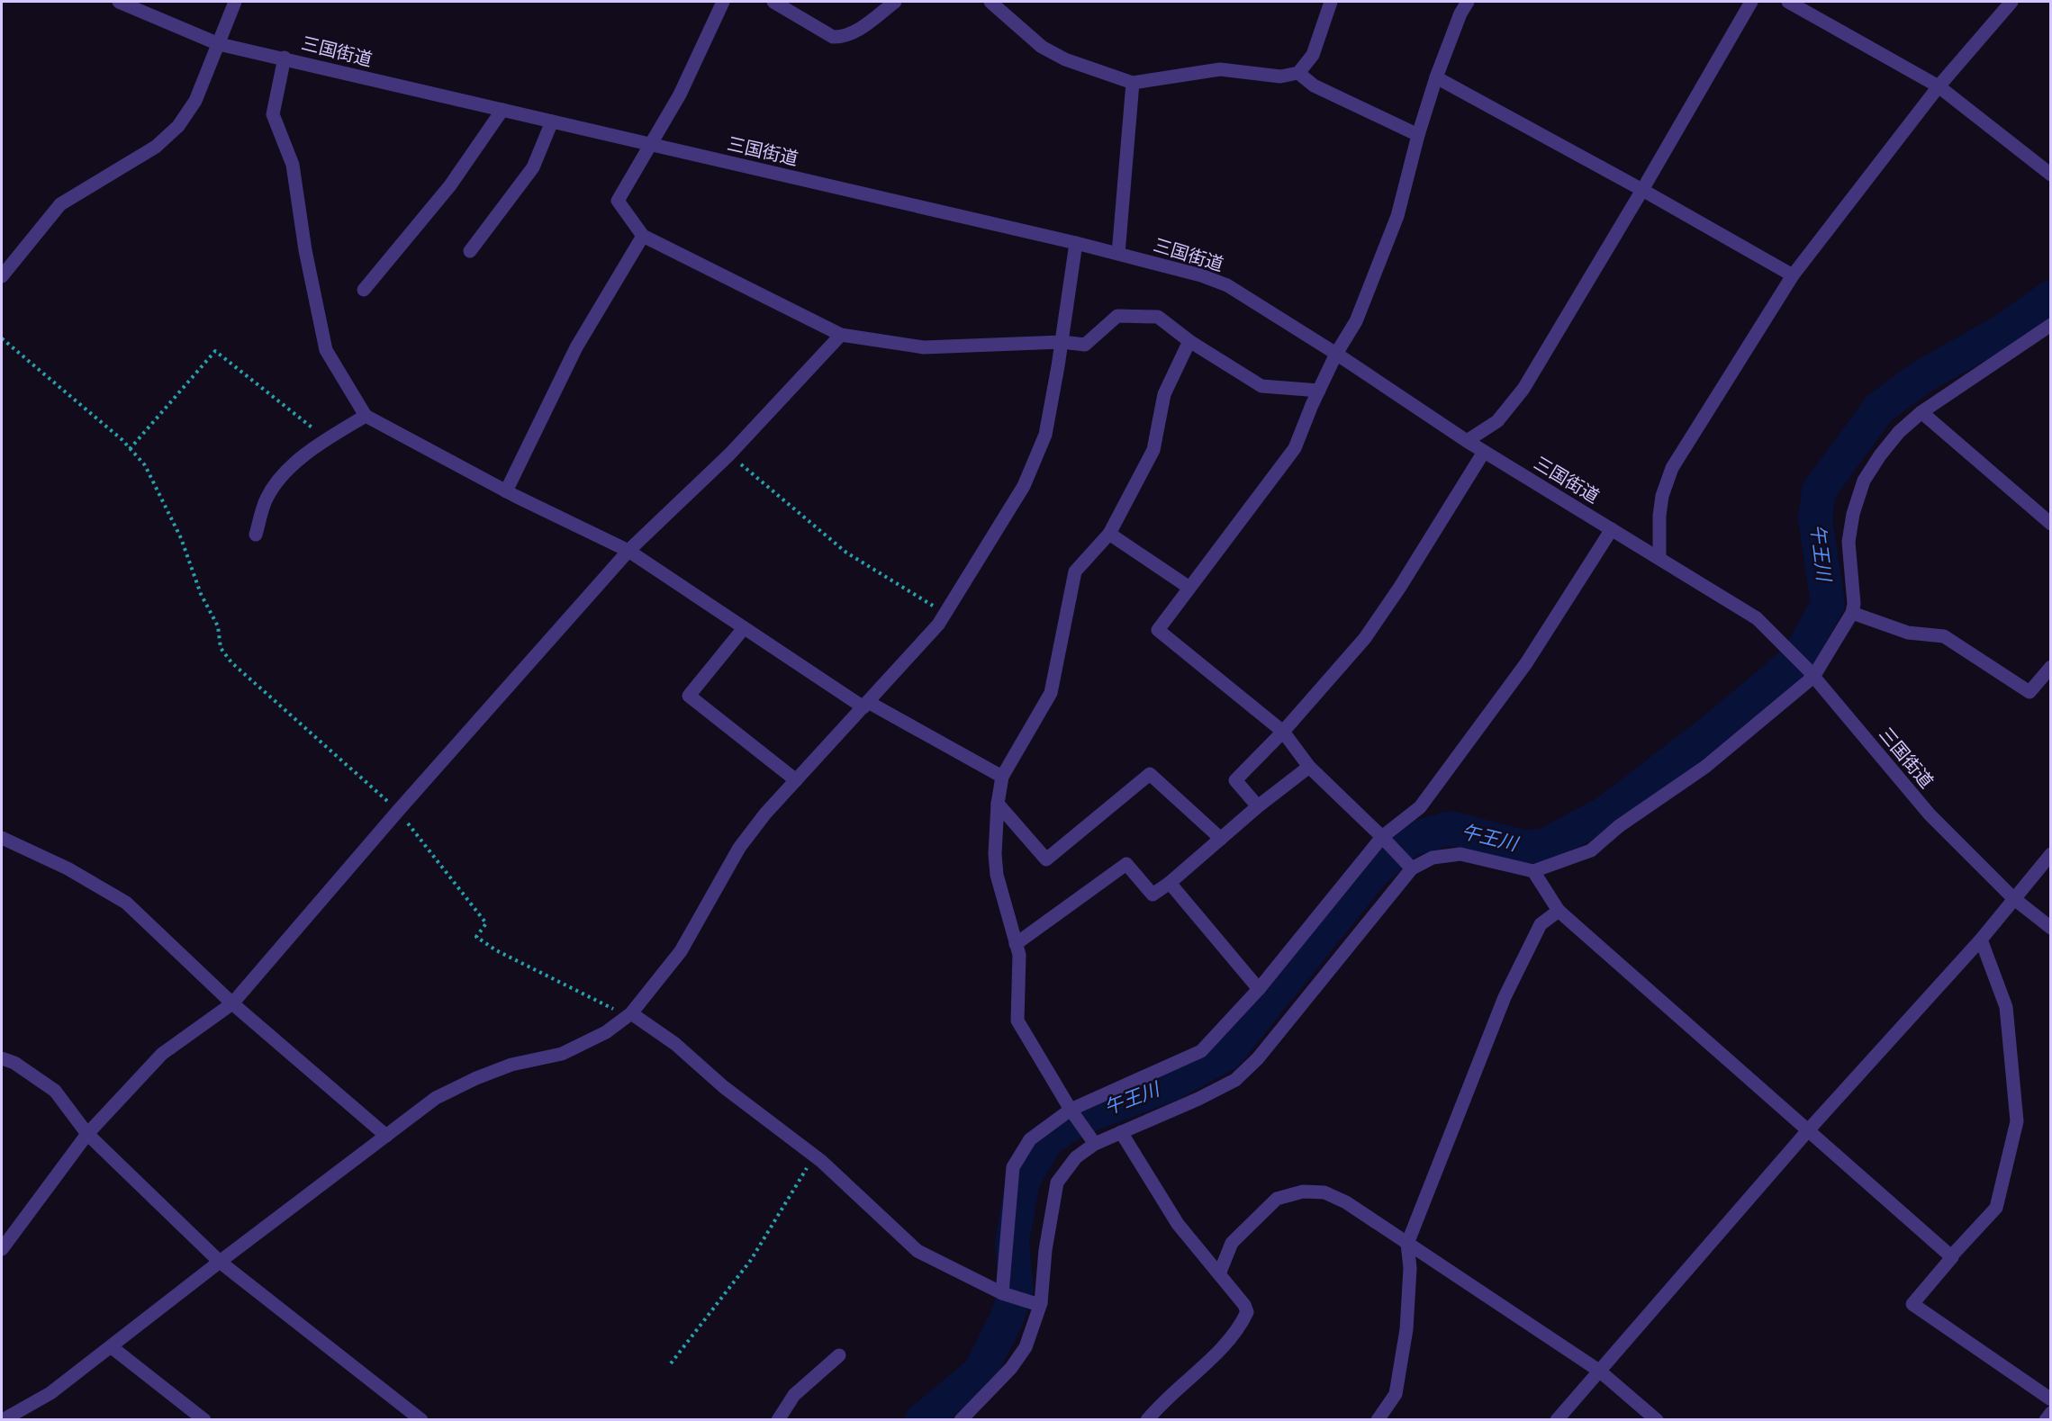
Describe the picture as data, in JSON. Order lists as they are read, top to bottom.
{
  "streets": {
    "street": ["三国街道"]
  },
  "water": ["午王川"]
}
